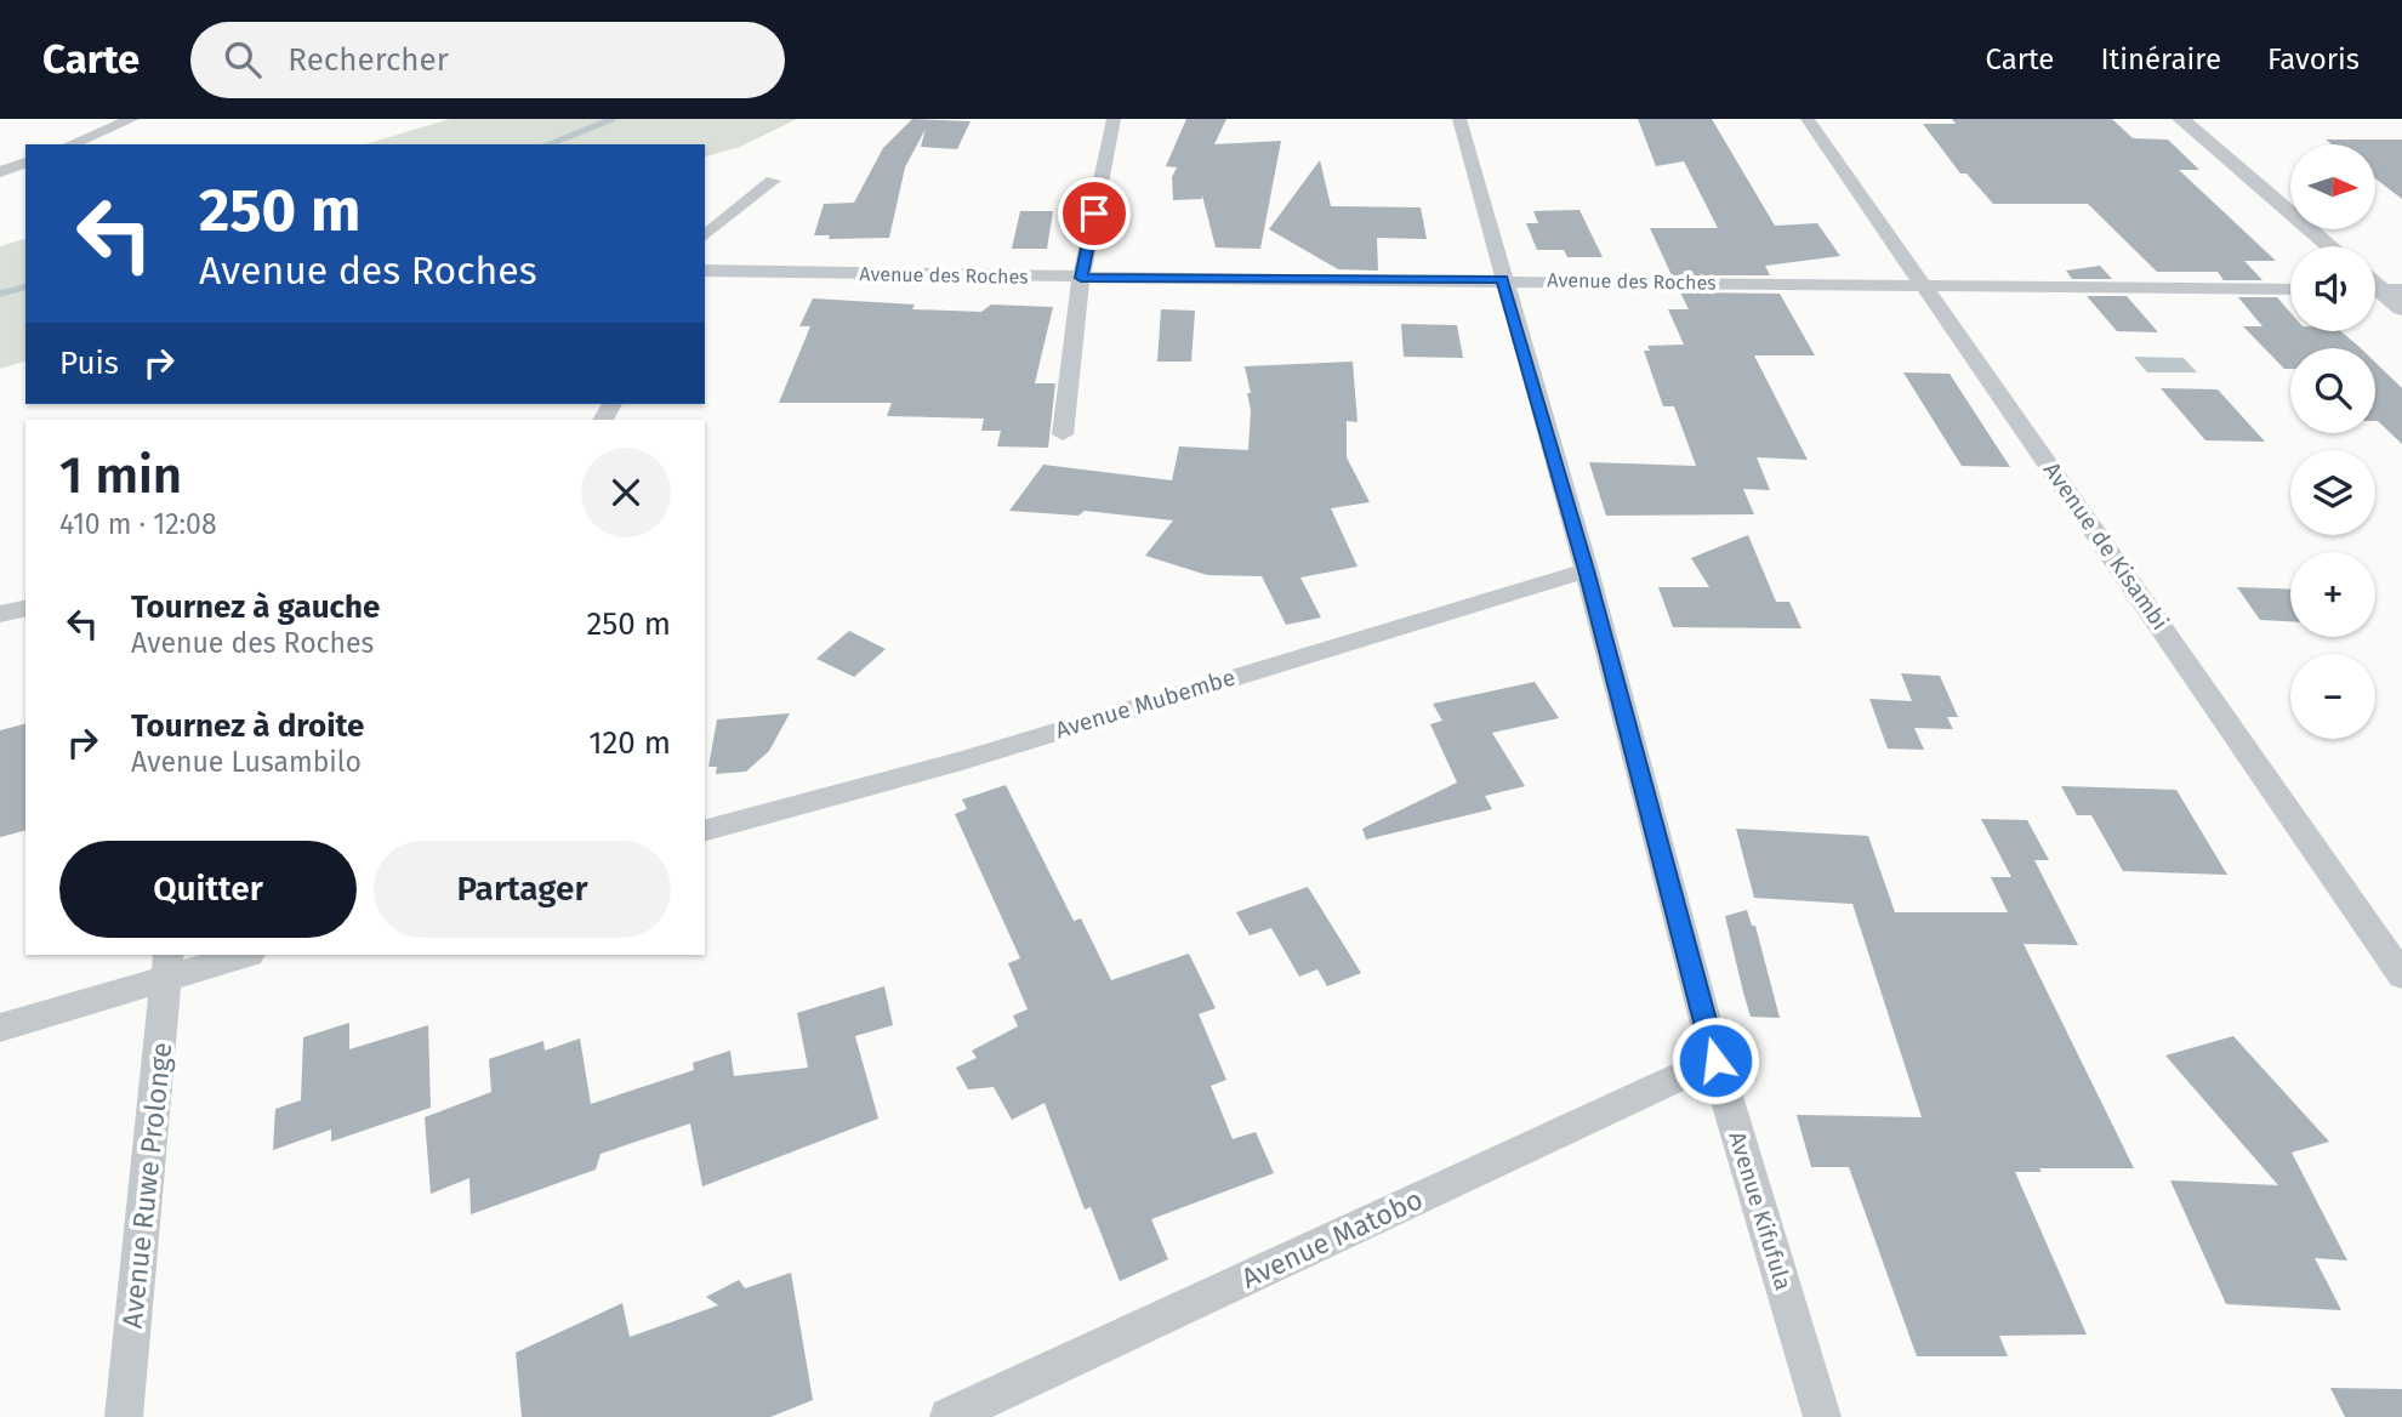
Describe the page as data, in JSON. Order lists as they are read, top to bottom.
{
  "streets": {
    "street": [
      "Avenue des Roches",
      "Avenue de Kisambi",
      "Avenue Mubembe",
      "Avenue Ruwe Prolonge",
      "Avenue Kifufula",
      "Avenue Matobo"
    ]
  },
  "crossings": [
    ["Avenue des Roches", "Avenue de Kisambi"],
    ["Avenue des Roches", "Avenue Kifufula"],
    ["Avenue Mubembe", "Avenue Kifufula"],
    ["Avenue Kifufula", "Avenue Matobo"]
  ],
  "north": "right",
  "page": {
    "header": "Carte",
    "search": "Rechercher",
    "nav": ["Carte", "Itinéraire", "Favoris"],
    "map_buttons": ["+", "−"],
    "turn": ["250 m", "Avenue des Roches"],
    "then": "Puis",
    "heading": ["1 min", "410 m · 12:08"],
    "list": [
      {
        "name": "Tournez à gauche",
        "note": "Avenue des Roches",
        "value": "250 m"
      },
      {
        "name": "Tournez à droite",
        "note": "Avenue Lusambilo",
        "value": "120 m"
      }
    ],
    "buttons": ["Quitter", "Partager"]
  }
}
